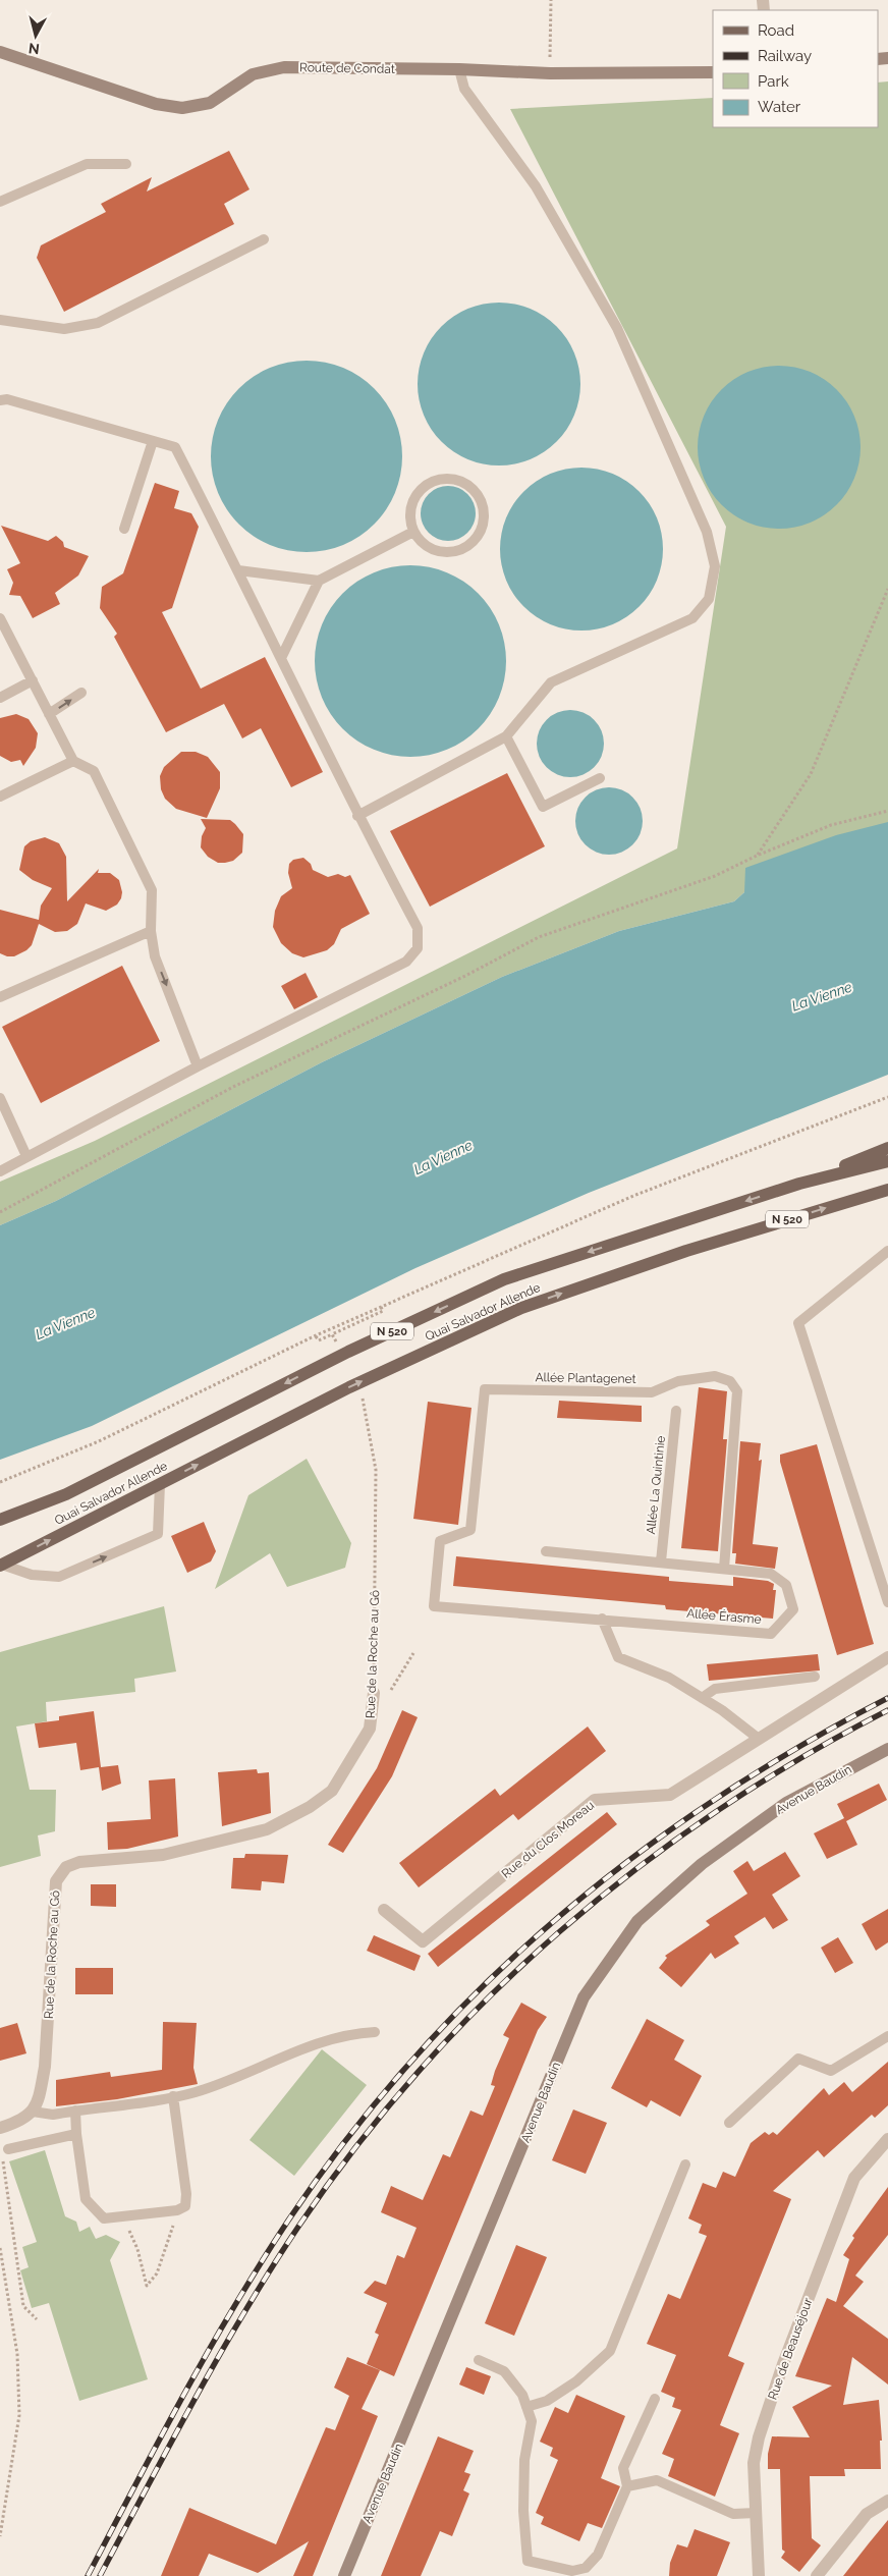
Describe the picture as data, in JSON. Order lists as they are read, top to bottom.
{
  "streets": {
    "main road": [
      "Route de Condat",
      "N 520",
      "Quai Salvador Allende",
      "Avenue Baudin"
    ],
    "street": ["Rue de la Roche au Gô", "Rue du Clos Moreau", "Rue de Beauséjour"],
    "lane": ["Allée Plantagenet", "Allée La Quintinie", "Allée Érasme"]
  },
  "crossings": [
    ["Allée Plantagenet", "Allée Érasme"],
    ["Allée La Quintinie", "Allée Érasme"]
  ],
  "water": ["La Vienne"],
  "legend": [
    "Road",
    "Railway",
    "Park",
    "Water"
  ],
  "north": "bottom"
}
